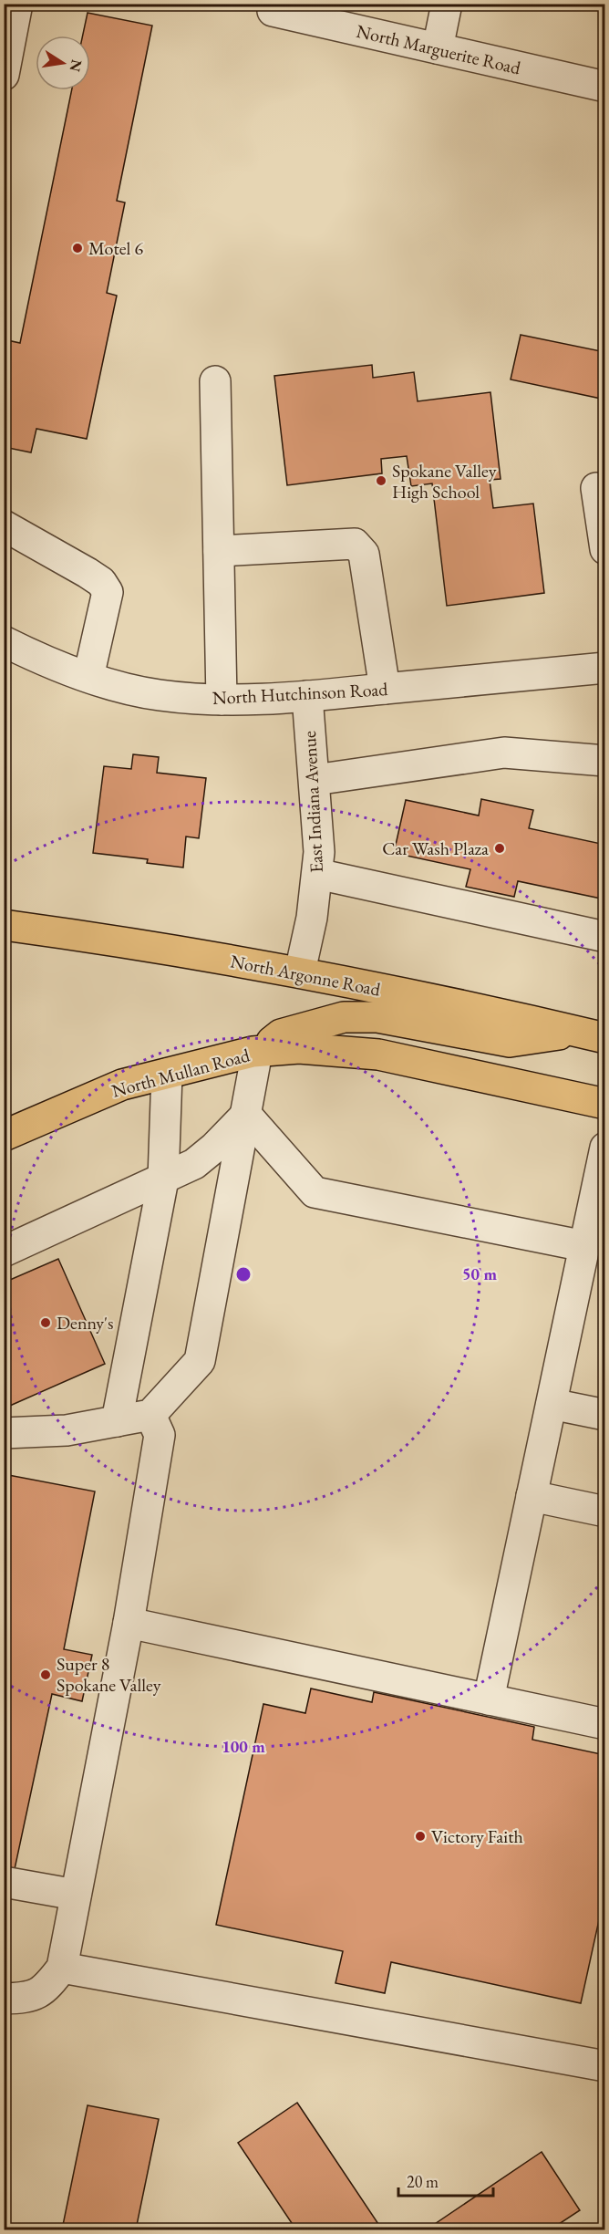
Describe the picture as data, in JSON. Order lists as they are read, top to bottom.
{
  "streets": {
    "main road": ["North Argonne Road", "North Mullan Road"],
    "street": ["North Marguerite Road", "North Hutchinson Road", "East Indiana Avenue"]
  },
  "crossings": [
    ["North Hutchinson Road", "East Indiana Avenue"],
    ["East Indiana Avenue", "North Argonne Road"]
  ],
  "places": [
    "Motel 6",
    "Spokane Valley High School",
    "Car Wash Plaza",
    "Denny's",
    "Super 8 Spokane Valley",
    "Victory Faith"
  ],
  "scale_bar": "20 m",
  "north": "right",
  "rings": ["50 m", "100 m"]
}
